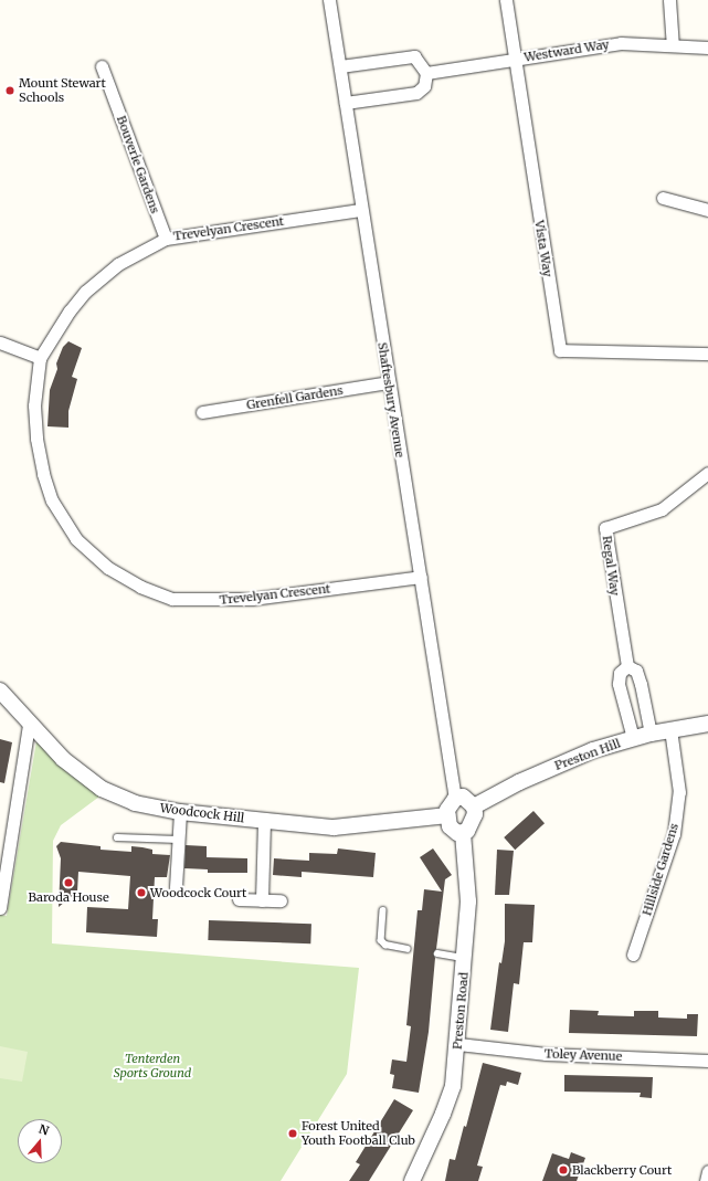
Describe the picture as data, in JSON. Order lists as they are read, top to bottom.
{
  "streets": {
    "street": [
      "Westward Way",
      "Bouverie Gardens",
      "Trevelyan Crescent",
      "Vista Way",
      "Grenfell Gardens",
      "Shaftesbury Avenue",
      "Regal Way",
      "Preston Hill",
      "Woodcock Hill",
      "Hillside Gardens",
      "Preston Road",
      "Toley Avenue"
    ]
  },
  "crossings": [
    ["Westward Way", "Vista Way"],
    ["Bouverie Gardens", "Trevelyan Crescent"],
    ["Trevelyan Crescent", "Shaftesbury Avenue"],
    ["Grenfell Gardens", "Shaftesbury Avenue"],
    ["Shaftesbury Avenue", "Preston Hill"],
    ["Shaftesbury Avenue", "Woodcock Hill"],
    ["Shaftesbury Avenue", "Preston Road"],
    ["Preston Hill", "Woodcock Hill"],
    ["Preston Hill", "Hillside Gardens"],
    ["Preston Hill", "Preston Road"],
    ["Woodcock Hill", "Preston Road"],
    ["Preston Road", "Toley Avenue"]
  ],
  "parks": ["Tenterden Sports Ground"],
  "places": [
    "Mount Stewart Schools",
    "Baroda House",
    "Woodcock Court",
    "Forest United Youth Football Club",
    "Blackberry Court"
  ],
  "north": "top"
}
